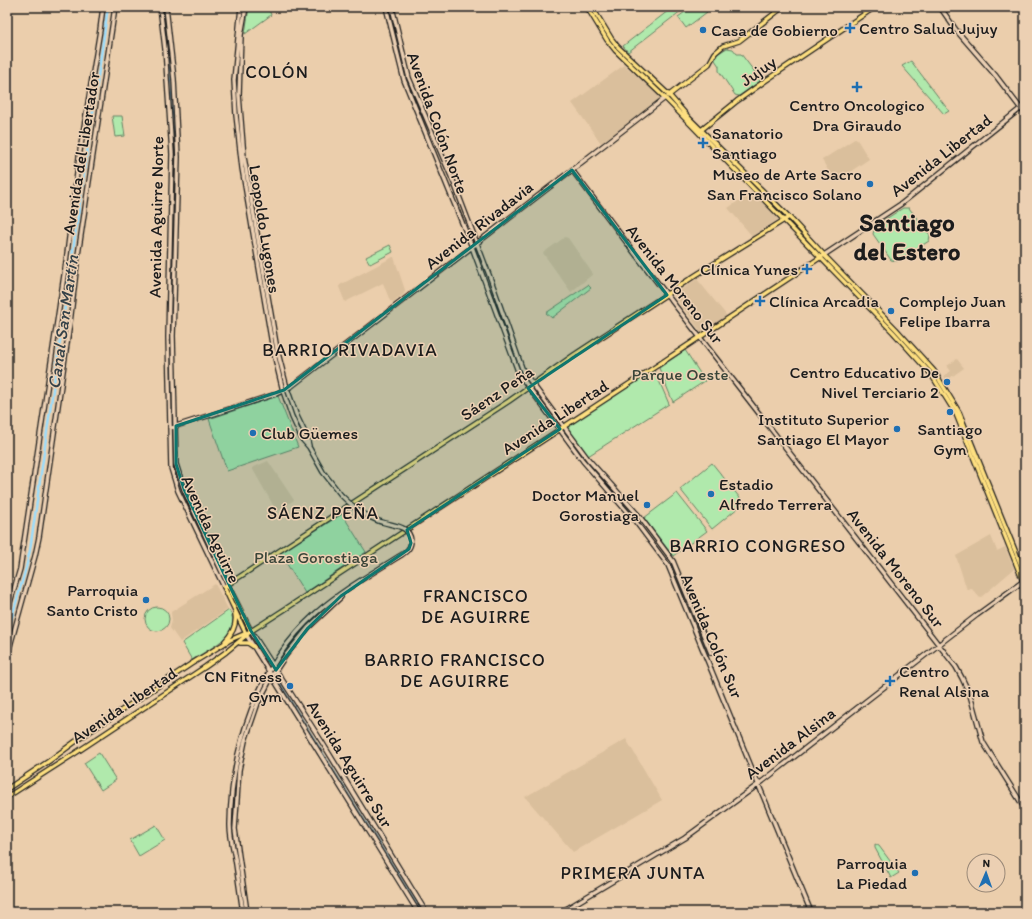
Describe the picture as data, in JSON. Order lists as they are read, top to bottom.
{
  "streets": {
    "main road": [
      "Jujuy",
      "Avenida Colón Norte",
      "Avenida del Libertador",
      "Avenida Libertad",
      "Avenida Aguirre Norte",
      "Avenida Rivadavia",
      "Leopoldo Lugones",
      "Avenida Moreno Sur",
      "Sáenz Peña",
      "Avenida Aguirre",
      "Avenida Colón Sur",
      "Avenida Alsina",
      "Avenida Aguirre Sur"
    ]
  },
  "crossings": [
    ["Avenida Colón Norte", "Avenida Rivadavia"],
    ["Avenida Colón Norte", "Avenida Colón Sur"],
    ["Avenida Libertad", "Avenida Moreno Sur"],
    ["Avenida Libertad", "Avenida Aguirre"],
    ["Avenida Libertad", "Avenida Colón Sur"],
    ["Avenida Libertad", "Avenida Aguirre Sur"],
    ["Avenida Aguirre Norte", "Avenida Rivadavia"],
    ["Avenida Aguirre Norte", "Avenida Aguirre"],
    ["Avenida Rivadavia", "Leopoldo Lugones"],
    ["Avenida Rivadavia", "Avenida Moreno Sur"],
    ["Avenida Rivadavia", "Avenida Aguirre"],
    ["Avenida Rivadavia", "Avenida Colón Sur"],
    ["Leopoldo Lugones", "Avenida Aguirre Sur"],
    ["Avenida Moreno Sur", "Sáenz Peña"],
    ["Avenida Moreno Sur", "Avenida Alsina"],
    ["Sáenz Peña", "Avenida Aguirre"],
    ["Sáenz Peña", "Avenida Colón Sur"],
    ["Avenida Aguirre", "Avenida Aguirre Sur"],
    ["Avenida Colón Sur", "Avenida Alsina"]
  ],
  "districts": [
    "COLÓN",
    "Santiago del Estero",
    "BARRIO RIVADAVIA",
    "SÁENZ PEÑA",
    "BARRIO CONGRESO",
    "FRANCISCO DE AGUIRRE",
    "BARRIO FRANCISCO DE AGUIRRE",
    "PRIMERA JUNTA"
  ],
  "water": ["Canal San Martín"],
  "parks": ["Parque Oeste", "Plaza Gorostiaga"],
  "places": {
    "health": [
      "Centro Salud Jujuy",
      "Centro Oncologico Dra Giraudo",
      "Sanatorio Santiago",
      "Clínica Yunes",
      "Clínica Arcadia",
      "Centro Renal Alsina"
    ],
    "other": [
      "Casa de Gobierno",
      "Museo de Arte Sacro San Francisco Solano",
      "Complejo Juan Felipe Ibarra",
      "Centro Educativo De Nivel Terciario 2",
      "Santiago Gym",
      "Instituto Superior Santiago El Mayor",
      "Club Güemes",
      "Estadio Alfredo Terrera",
      "Doctor Manuel Gorostiaga",
      "Parroquia Santo Cristo",
      "CN Fitness Gym",
      "Parroquia La Piedad"
    ]
  },
  "north": "top"
}
